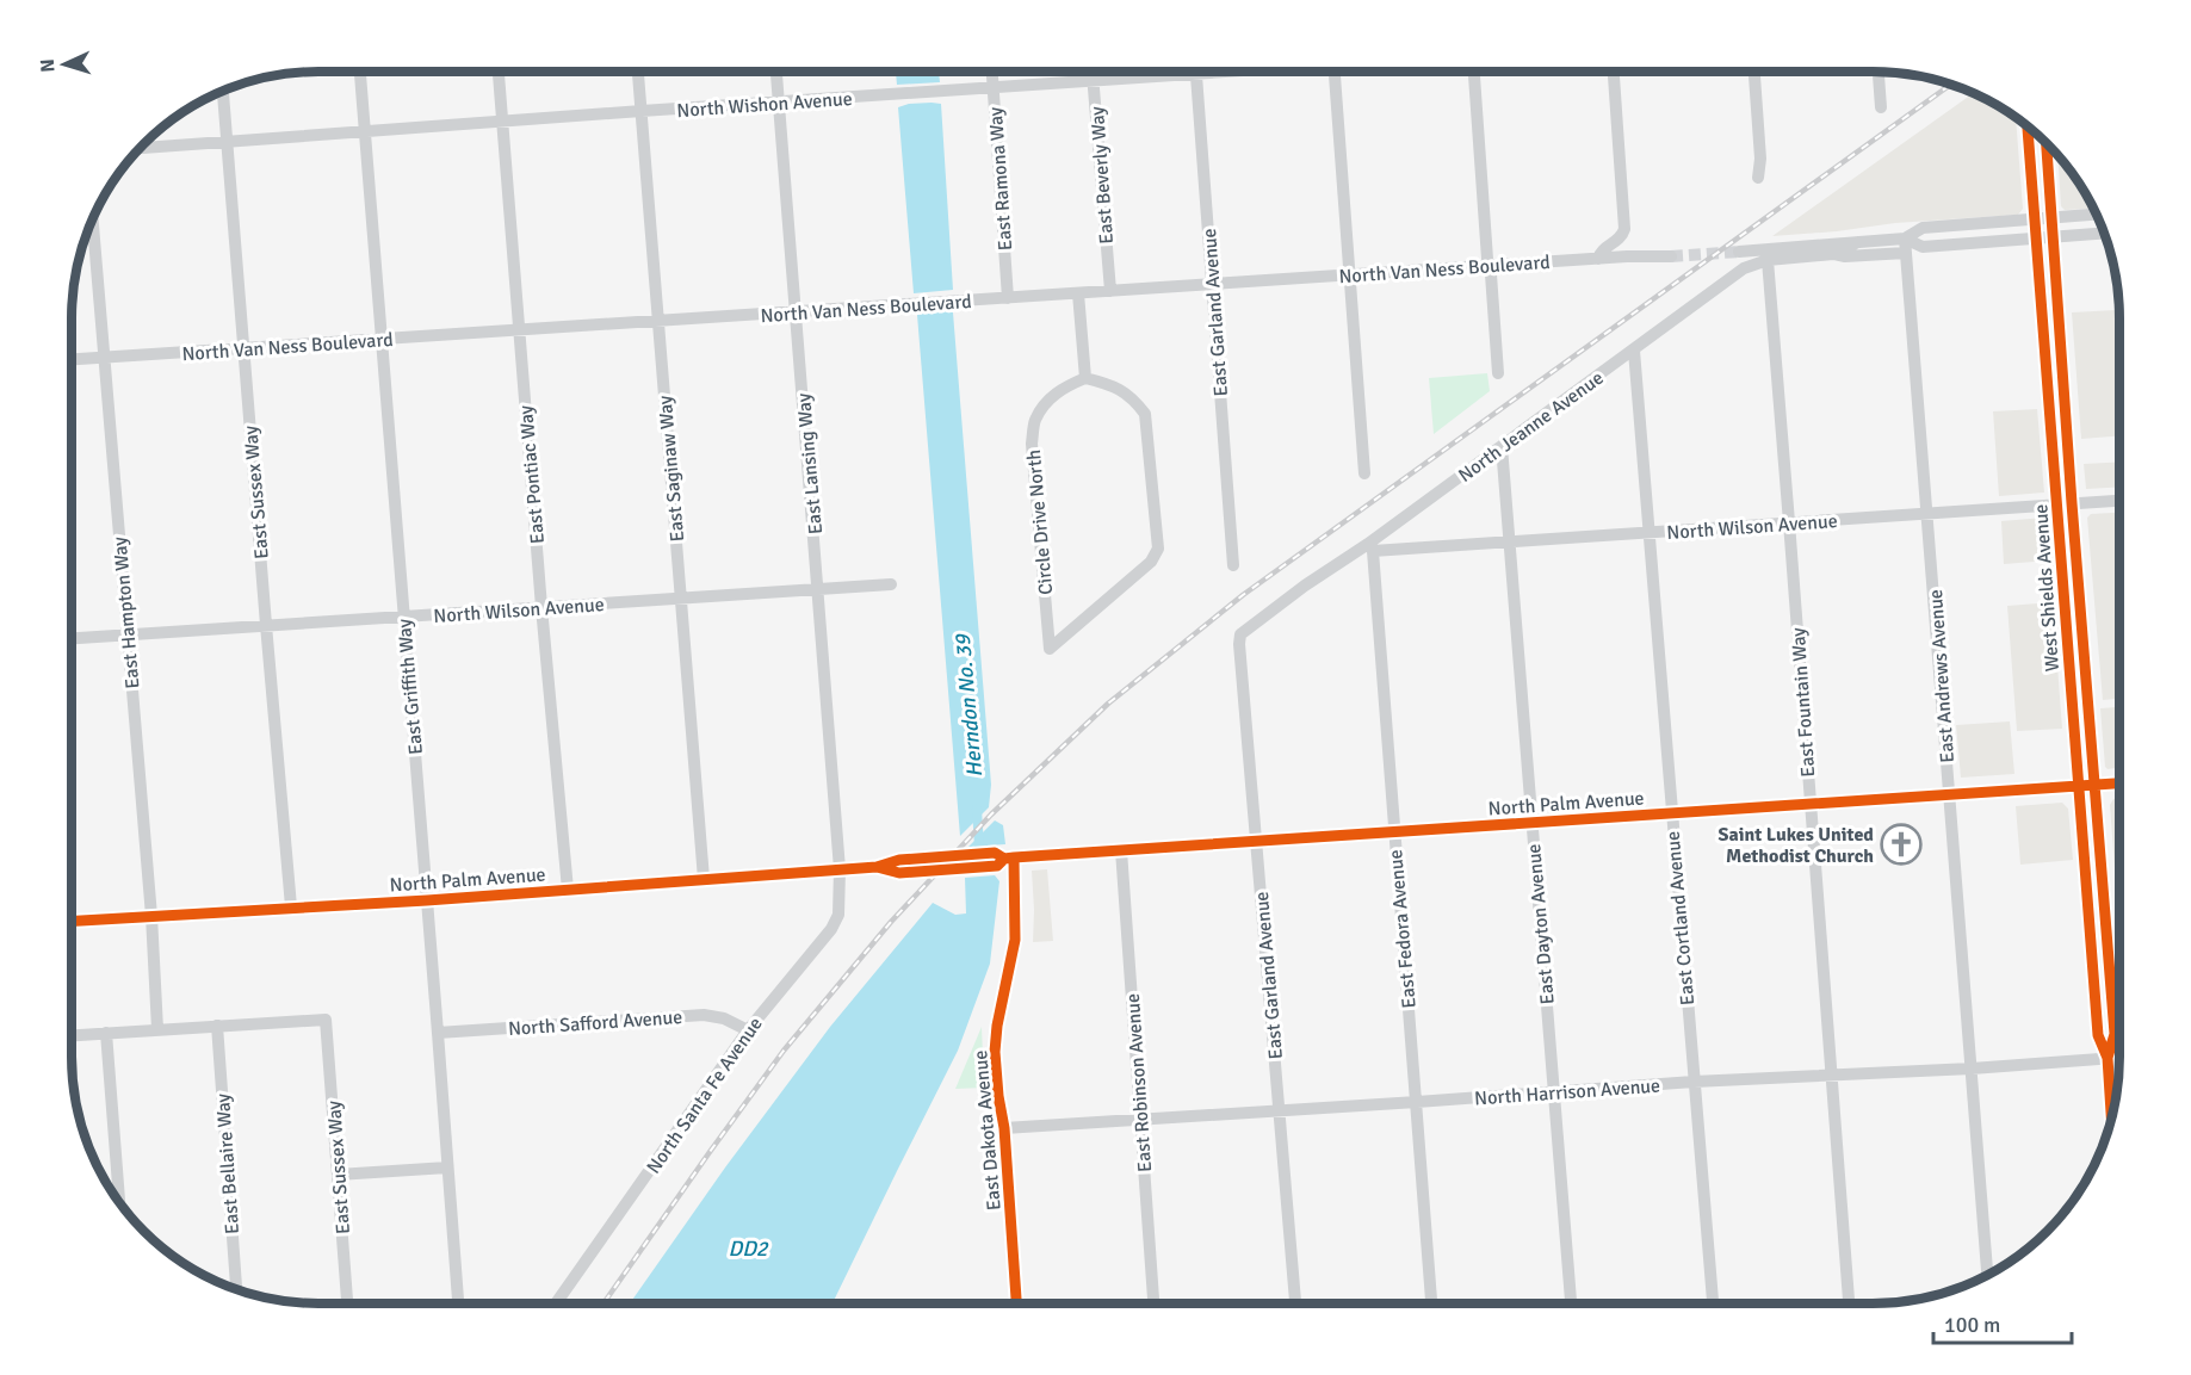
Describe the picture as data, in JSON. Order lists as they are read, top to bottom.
{
  "streets": {
    "main road": ["West Shields Avenue", "North Palm Avenue"],
    "street": [
      "North Wishon Avenue",
      "East Beverly Way",
      "East Ramona Way",
      "North Van Ness Boulevard",
      "East Garland Avenue",
      "North Jeanne Avenue",
      "East Lansing Way",
      "East Saginaw Way",
      "East Pontiac Way",
      "East Sussex Way",
      "Circle Drive North",
      "North Wilson Avenue",
      "East Hampton Way",
      "East Andrews Avenue",
      "East Griffith Way",
      "East Fountain Way",
      "East Cortland Avenue",
      "East Dayton Avenue",
      "East Fedora Avenue",
      "North Safford Avenue",
      "East Robinson Avenue",
      "North Harrison Avenue",
      "North Santa Fe Avenue",
      "East Dakota Avenue",
      "East Bellaire Way"
    ]
  },
  "crossings": [
    ["North Wishon Avenue", "East Beverly Way"],
    ["North Wishon Avenue", "East Ramona Way"],
    ["North Wishon Avenue", "East Lansing Way"],
    ["North Wishon Avenue", "East Saginaw Way"],
    ["North Wishon Avenue", "East Pontiac Way"],
    ["North Wishon Avenue", "East Sussex Way"],
    ["North Wishon Avenue", "East Griffith Way"],
    ["East Beverly Way", "North Van Ness Boulevard"],
    ["East Ramona Way", "North Van Ness Boulevard"],
    ["North Van Ness Boulevard", "East Garland Avenue"],
    ["North Van Ness Boulevard", "East Lansing Way"],
    ["North Van Ness Boulevard", "East Saginaw Way"],
    ["North Van Ness Boulevard", "East Pontiac Way"],
    ["North Van Ness Boulevard", "East Sussex Way"],
    ["North Van Ness Boulevard", "East Hampton Way"],
    ["North Van Ness Boulevard", "East Griffith Way"],
    ["East Garland Avenue", "North Jeanne Avenue"],
    ["East Garland Avenue", "North Palm Avenue"],
    ["East Garland Avenue", "North Harrison Avenue"],
    ["North Jeanne Avenue", "North Wilson Avenue"],
    ["North Jeanne Avenue", "East Andrews Avenue"],
    ["North Jeanne Avenue", "East Fountain Way"],
    ["North Jeanne Avenue", "East Cortland Avenue"],
    ["North Jeanne Avenue", "East Dayton Avenue"],
    ["North Jeanne Avenue", "East Fedora Avenue"],
    ["East Lansing Way", "North Wilson Avenue"],
    ["East Lansing Way", "North Palm Avenue"],
    ["East Lansing Way", "North Santa Fe Avenue"],
    ["East Saginaw Way", "North Wilson Avenue"],
    ["East Saginaw Way", "North Palm Avenue"],
    ["East Pontiac Way", "North Wilson Avenue"],
    ["East Pontiac Way", "North Palm Avenue"],
    ["East Sussex Way", "North Wilson Avenue"],
    ["East Sussex Way", "North Palm Avenue"],
    ["East Sussex Way", "East Bellaire Way"],
    ["North Wilson Avenue", "West Shields Avenue"],
    ["North Wilson Avenue", "East Hampton Way"],
    ["North Wilson Avenue", "East Andrews Avenue"],
    ["North Wilson Avenue", "East Griffith Way"],
    ["North Wilson Avenue", "East Fountain Way"],
    ["North Wilson Avenue", "East Cortland Avenue"],
    ["North Wilson Avenue", "East Dayton Avenue"],
    ["North Wilson Avenue", "East Fedora Avenue"],
    ["West Shields Avenue", "North Palm Avenue"],
    ["West Shields Avenue", "North Harrison Avenue"],
    ["East Hampton Way", "North Palm Avenue"],
    ["East Andrews Avenue", "North Palm Avenue"],
    ["East Andrews Avenue", "North Harrison Avenue"],
    ["East Griffith Way", "North Palm Avenue"],
    ["East Griffith Way", "North Safford Avenue"],
    ["East Fountain Way", "North Palm Avenue"],
    ["East Fountain Way", "North Harrison Avenue"],
    ["North Palm Avenue", "East Cortland Avenue"],
    ["North Palm Avenue", "East Dayton Avenue"],
    ["North Palm Avenue", "East Fedora Avenue"],
    ["North Palm Avenue", "East Robinson Avenue"],
    ["North Palm Avenue", "North Santa Fe Avenue"],
    ["North Palm Avenue", "East Dakota Avenue"],
    ["East Cortland Avenue", "North Harrison Avenue"],
    ["East Dayton Avenue", "North Harrison Avenue"],
    ["East Fedora Avenue", "North Harrison Avenue"],
    ["North Safford Avenue", "North Santa Fe Avenue"],
    ["East Robinson Avenue", "North Harrison Avenue"],
    ["North Harrison Avenue", "East Dakota Avenue"]
  ],
  "water": ["Herndon No. 39", "DD2"],
  "places": {
    "church": ["Saint Lukes United Methodist Church"]
  },
  "scale_bar": "100 m",
  "north": "left"
}
